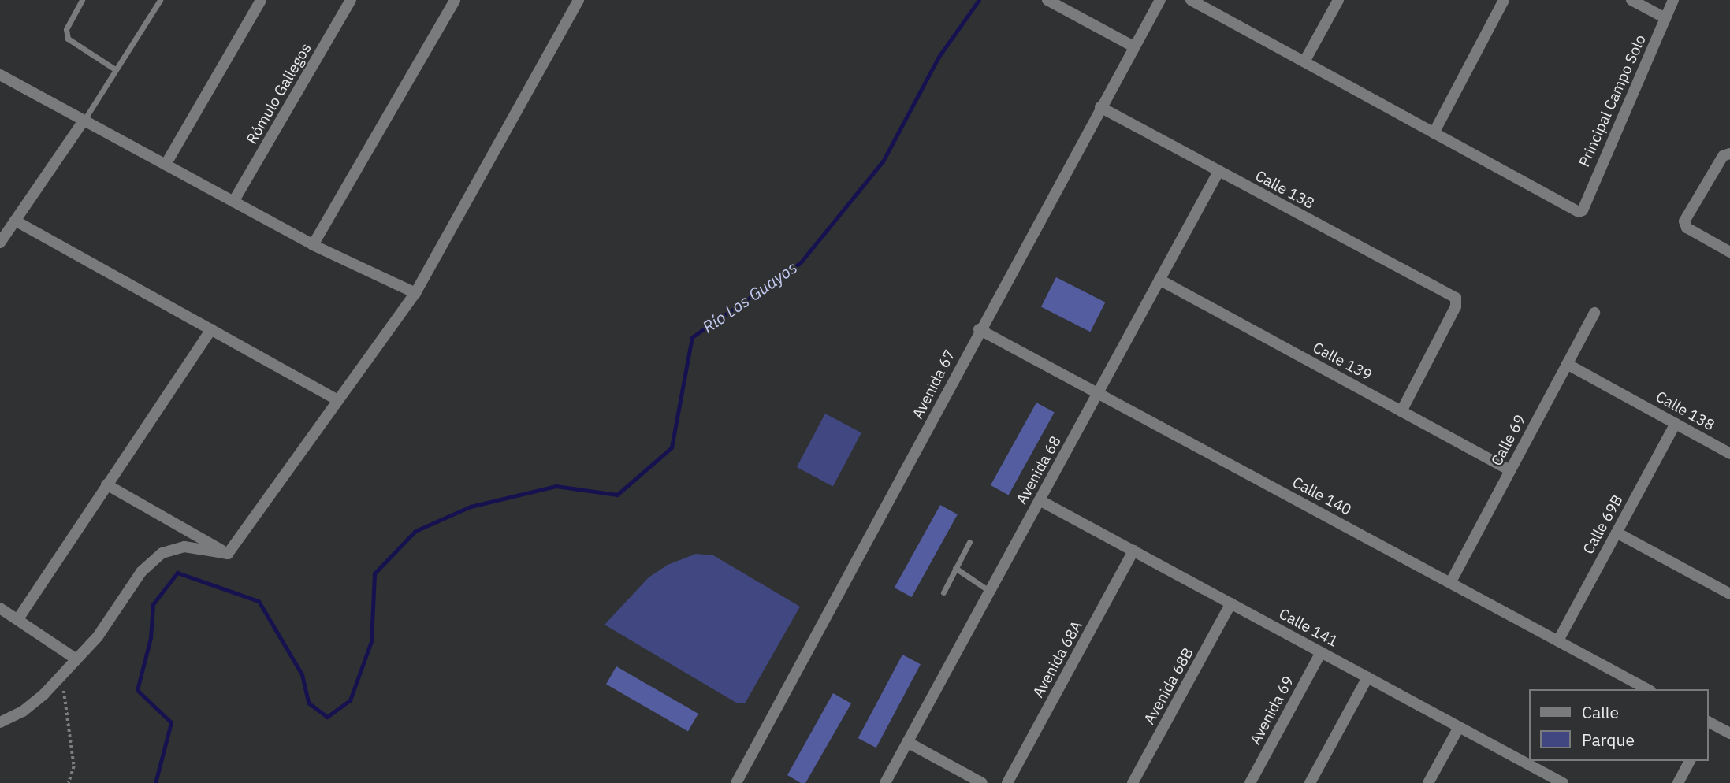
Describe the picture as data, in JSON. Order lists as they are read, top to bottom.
{
  "streets": {
    "street": [
      "Rómulo Gallegos",
      "Principal Campo Solo",
      "Calle 138",
      "Calle 139",
      "Avenida 67",
      "Calle 69",
      "Avenida 68",
      "Calle 140",
      "Calle 69B",
      "Calle 141",
      "Avenida 68A",
      "Avenida 68B",
      "Avenida 69"
    ]
  },
  "crossings": [
    ["Calle 138", "Calle 139"],
    ["Calle 138", "Avenida 67"],
    ["Calle 138", "Calle 69"],
    ["Calle 138", "Avenida 68"],
    ["Calle 138", "Calle 69B"],
    ["Calle 139", "Calle 69"],
    ["Calle 139", "Avenida 68"],
    ["Avenida 67", "Calle 140"],
    ["Calle 69", "Calle 140"],
    ["Avenida 68", "Calle 140"],
    ["Avenida 68", "Calle 141"],
    ["Calle 140", "Calle 69B"],
    ["Calle 141", "Avenida 68A"],
    ["Calle 141", "Avenida 68B"],
    ["Calle 141", "Avenida 69"]
  ],
  "water": ["Río Los Guayos"],
  "legend": ["Calle", "Parque"]
}
